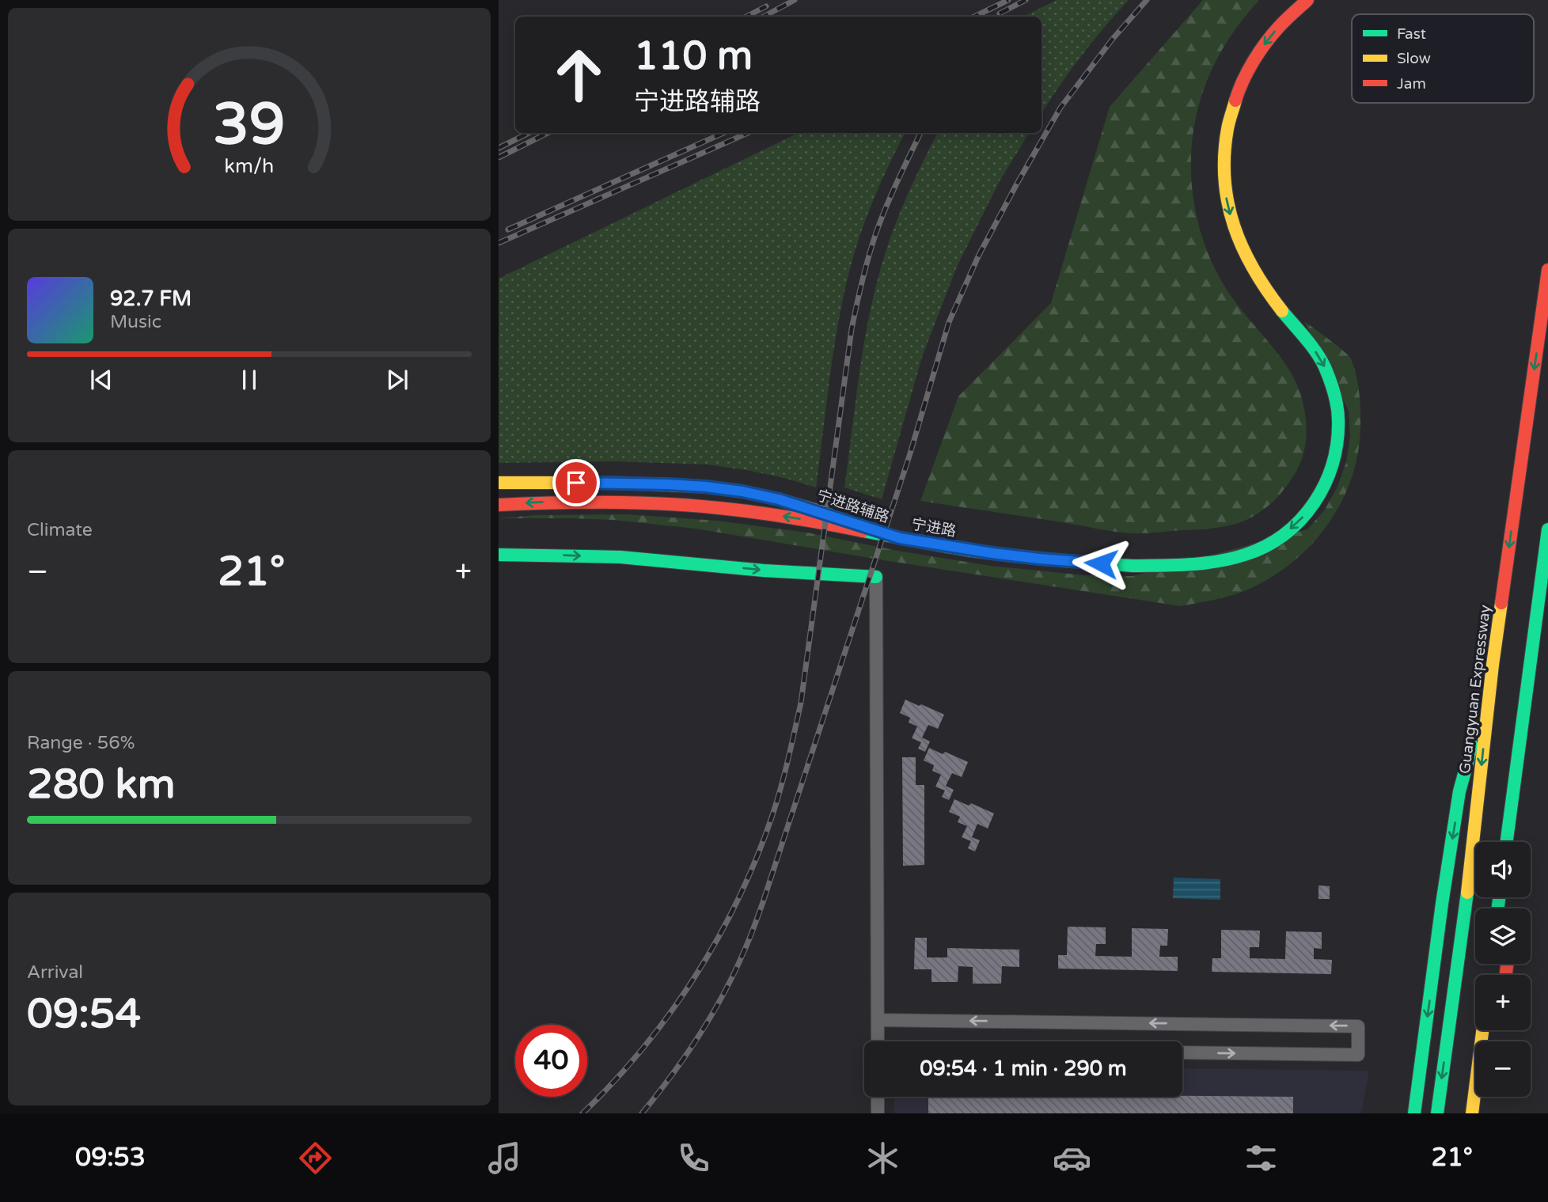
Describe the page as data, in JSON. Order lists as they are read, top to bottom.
{
  "streets": {
    "main road": ["宁进路辅路", "宁进路", "Guangyuan Expressway"]
  },
  "crossings": [
    ["宁进路辅路", "宁进路"]
  ],
  "legend": ["Fast", "Slow", "Jam"],
  "page": {
    "turn": ["110 m", "宁进路辅路"],
    "song": ["92.7 FM", "Music"],
    "tile": [
      "Climate",
      ["Range · 56%", "280 km"],
      ["Arrival", "09:54"]
    ],
    "heat": ["−", "21°", "+"],
    "map_buttons": ["+", "−"],
    "limit": "40",
    "trip": "09:54 · 1 min · 290 m",
    "tabs": ["09:53", "21°"],
    "gauge": ["39", "km/h"]
  }
}
